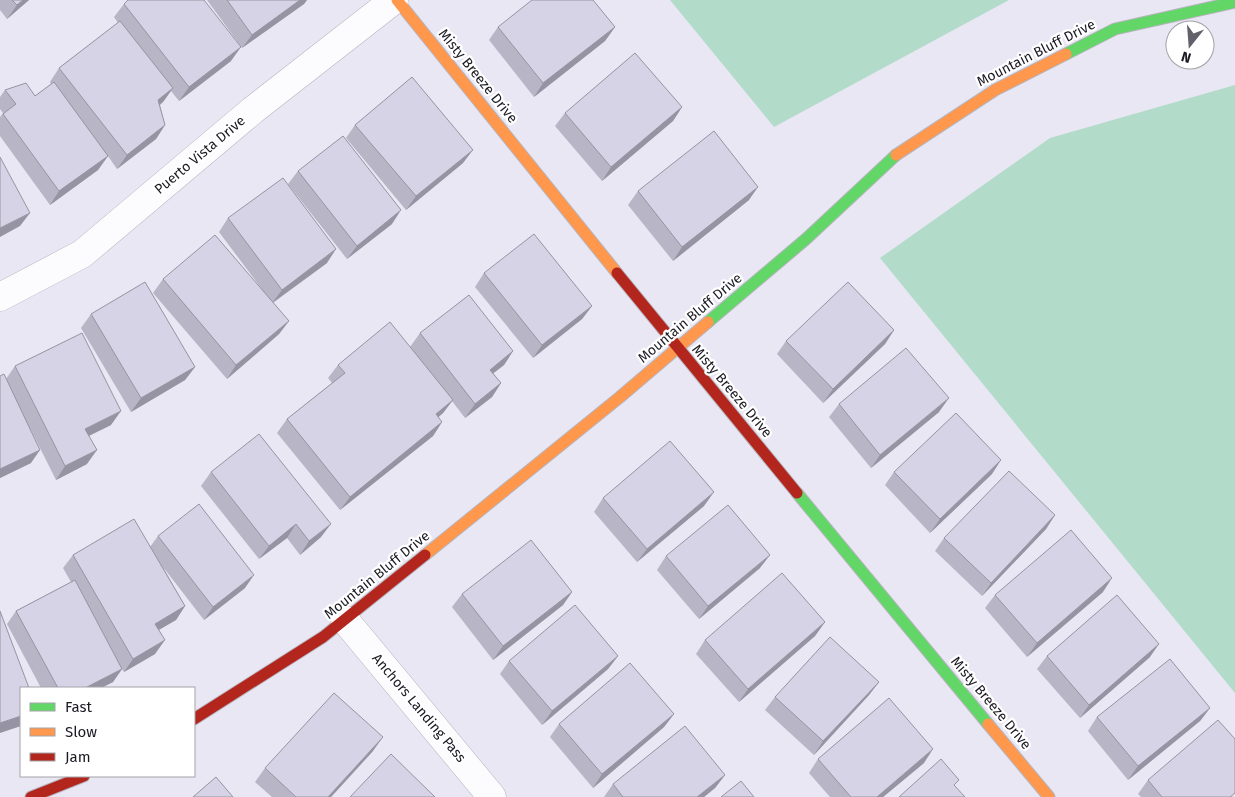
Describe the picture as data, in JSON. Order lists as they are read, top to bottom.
{
  "streets": {
    "street": [
      "Mountain Bluff Drive",
      "Misty Breeze Drive",
      "Puerto Vista Drive",
      "Anchors Landing Pass"
    ]
  },
  "crossings": [
    ["Mountain Bluff Drive", "Misty Breeze Drive"],
    ["Mountain Bluff Drive", "Anchors Landing Pass"],
    ["Misty Breeze Drive", "Puerto Vista Drive"]
  ],
  "legend": ["Fast", "Slow", "Jam"],
  "north": "bottom"
}
